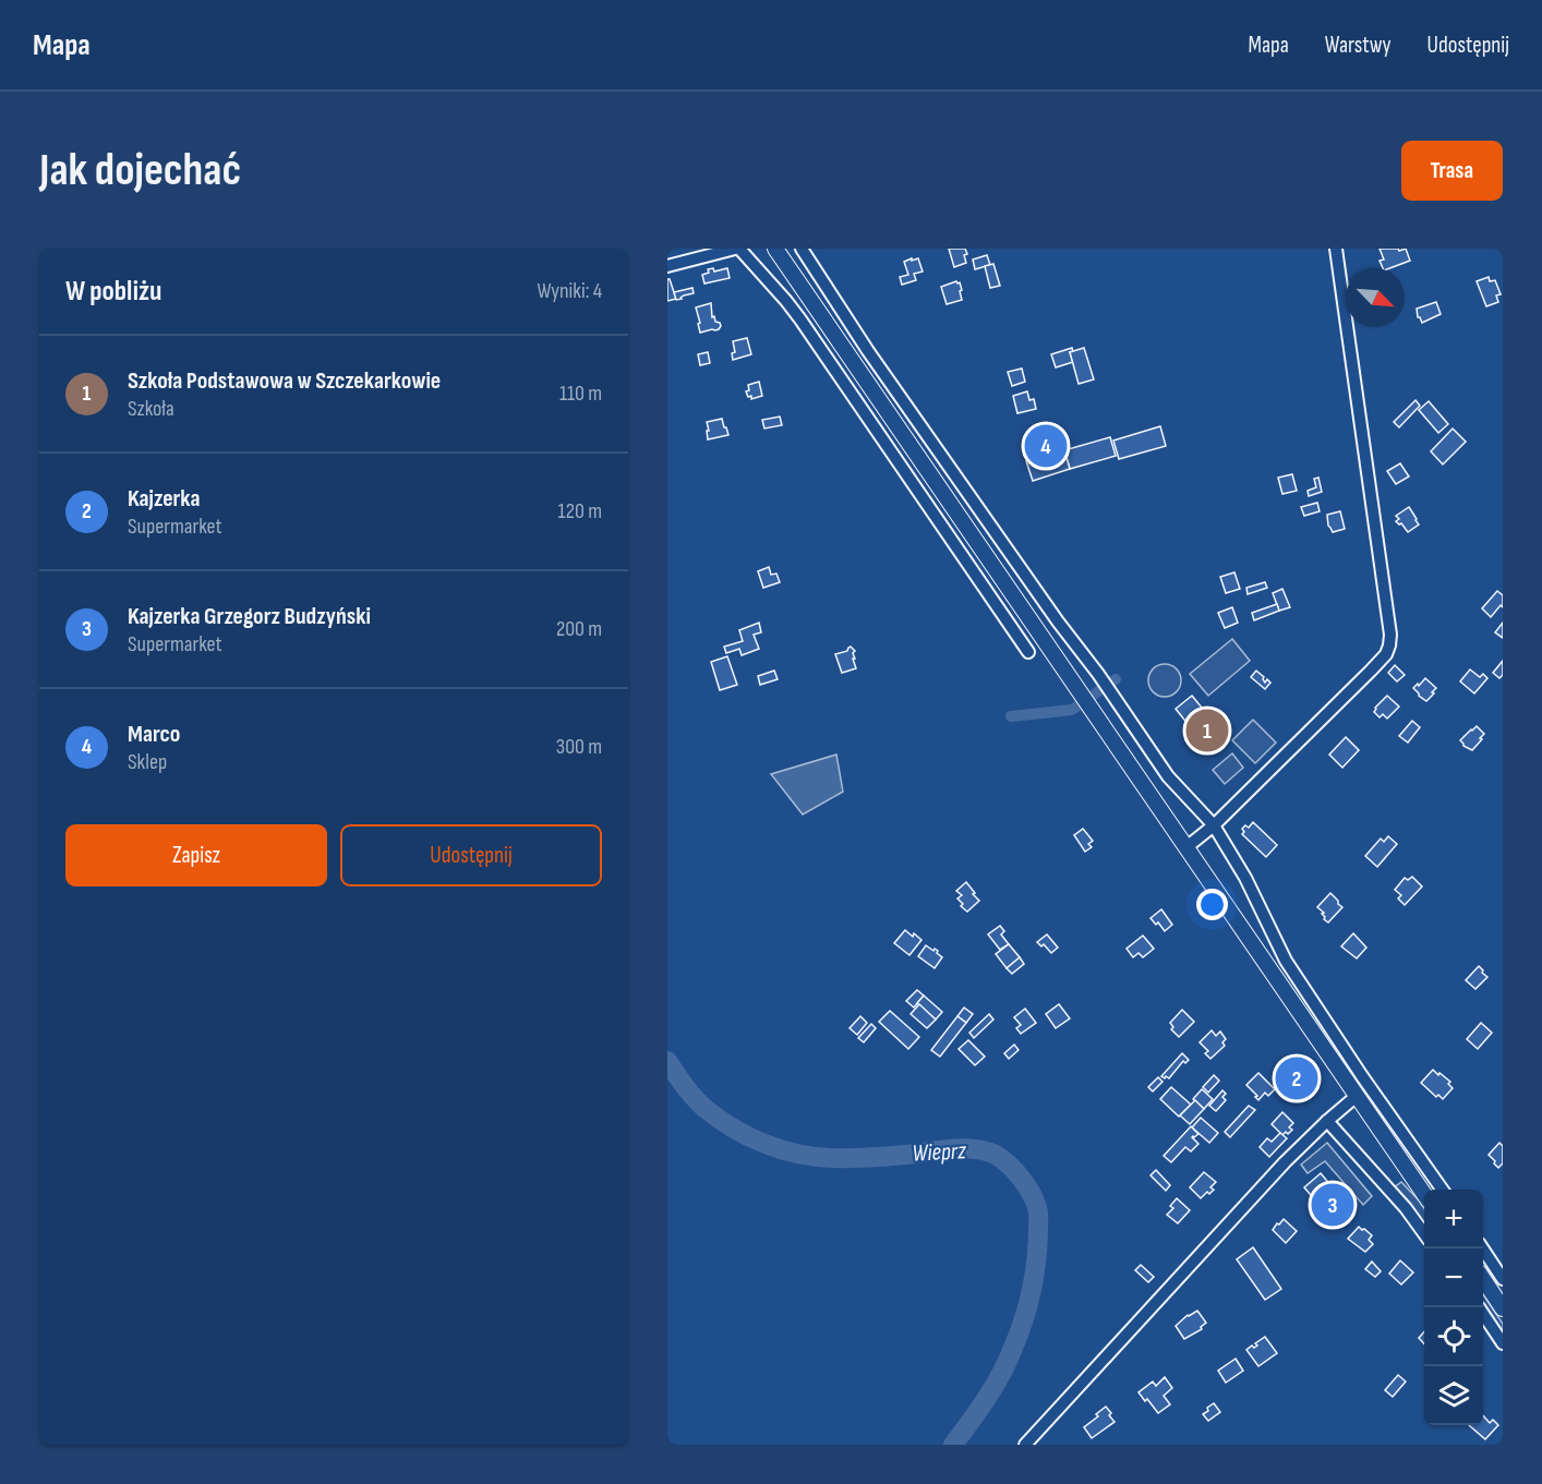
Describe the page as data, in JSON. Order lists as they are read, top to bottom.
{
  "water": ["Wieprz"],
  "north": "bottom right",
  "page": {
    "header": "Mapa",
    "nav": ["Mapa", "Warstwy", "Udostępnij"],
    "buttons": [
      "Trasa",
      ["Zapisz", "Udostępnij"]
    ],
    "title": "Jak dojechać",
    "heading": ["W pobliżu", "Wyniki: 4"],
    "list": [
      {
        "mark": "1",
        "name": "Szkoła Podstawowa w Szczekarkowie",
        "note": "Szkoła",
        "value": "110 m"
      },
      {
        "mark": "2",
        "name": "Kajzerka",
        "note": "Supermarket",
        "value": "120 m"
      },
      {
        "mark": "3",
        "name": "Kajzerka Grzegorz Budzyński",
        "note": "Supermarket",
        "value": "200 m"
      },
      {
        "mark": "4",
        "name": "Marco",
        "note": "Sklep",
        "value": "300 m"
      }
    ],
    "pins": [
      "4",
      "1",
      "2",
      "3"
    ],
    "map_buttons": ["+", "−"]
  }
}
